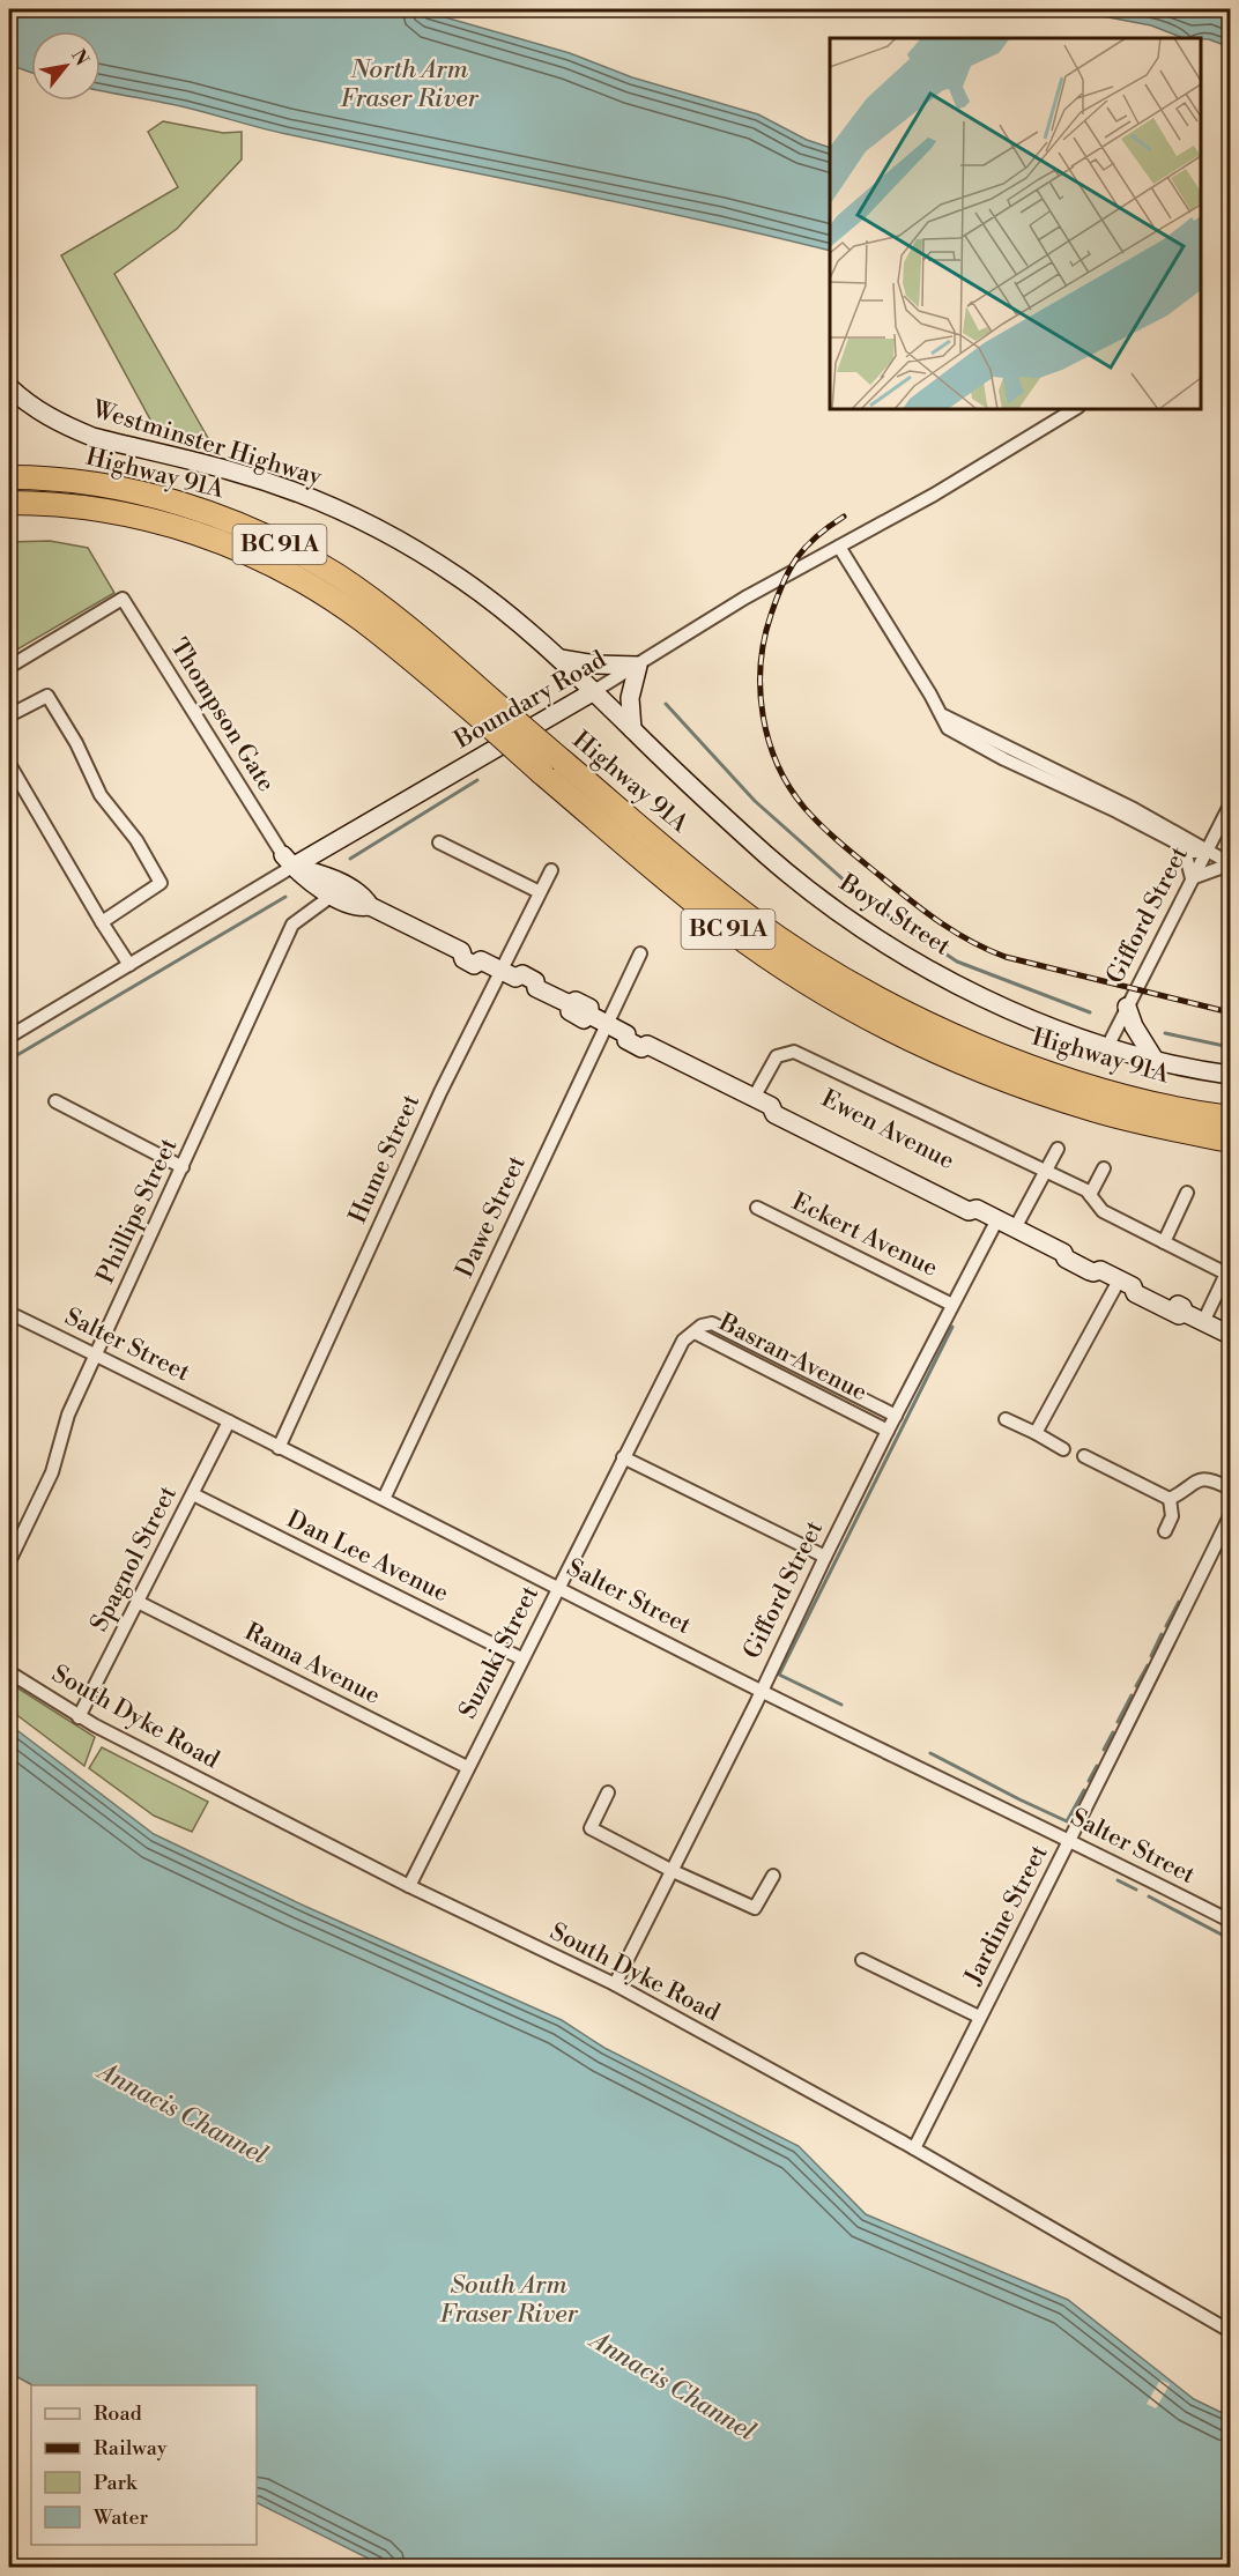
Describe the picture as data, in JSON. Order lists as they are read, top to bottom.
{
  "streets": {
    "highway": ["Highway 91A", "BC 91A"],
    "main road": [
      "Westminster Highway",
      "Boundary Road",
      "Boyd Street",
      "Ewen Avenue"
    ],
    "street": [
      "Thompson Gate",
      "Gifford Street",
      "Hume Street",
      "Phillips Street",
      "Dawe Street",
      "Eckert Avenue",
      "Salter Street",
      "Basran Avenue",
      "Dan Lee Avenue",
      "Spagnol Street",
      "Suzuki Street",
      "Rama Avenue",
      "South Dyke Road",
      "Jardine Street"
    ]
  },
  "crossings": [
    ["Westminster Highway", "Boundary Road"],
    ["Westminster Highway", "Boyd Street"],
    ["Boundary Road", "Thompson Gate"],
    ["Boundary Road", "Boyd Street"],
    ["Boundary Road", "Ewen Avenue"],
    ["Thompson Gate", "Ewen Avenue"],
    ["Boyd Street", "Gifford Street"],
    ["Gifford Street", "Ewen Avenue"],
    ["Gifford Street", "Eckert Avenue"],
    ["Gifford Street", "Salter Street"],
    ["Gifford Street", "Basran Avenue"],
    ["Gifford Street", "South Dyke Road"],
    ["Ewen Avenue", "Hume Street"],
    ["Ewen Avenue", "Phillips Street"],
    ["Ewen Avenue", "Dawe Street"],
    ["Hume Street", "Salter Street"],
    ["Phillips Street", "Salter Street"],
    ["Dawe Street", "Salter Street"],
    ["Salter Street", "Spagnol Street"],
    ["Salter Street", "Suzuki Street"],
    ["Salter Street", "Jardine Street"],
    ["Basran Avenue", "Suzuki Street"],
    ["Dan Lee Avenue", "Spagnol Street"],
    ["Dan Lee Avenue", "Suzuki Street"],
    ["Spagnol Street", "Rama Avenue"],
    ["Spagnol Street", "South Dyke Road"],
    ["Suzuki Street", "Rama Avenue"],
    ["Suzuki Street", "South Dyke Road"],
    ["South Dyke Road", "Jardine Street"]
  ],
  "water": ["North Arm Fraser River", "Annacis Channel", "South Arm Fraser River"],
  "legend": [
    "Road",
    "Railway",
    "Park",
    "Water"
  ],
  "north": "top right"
}
